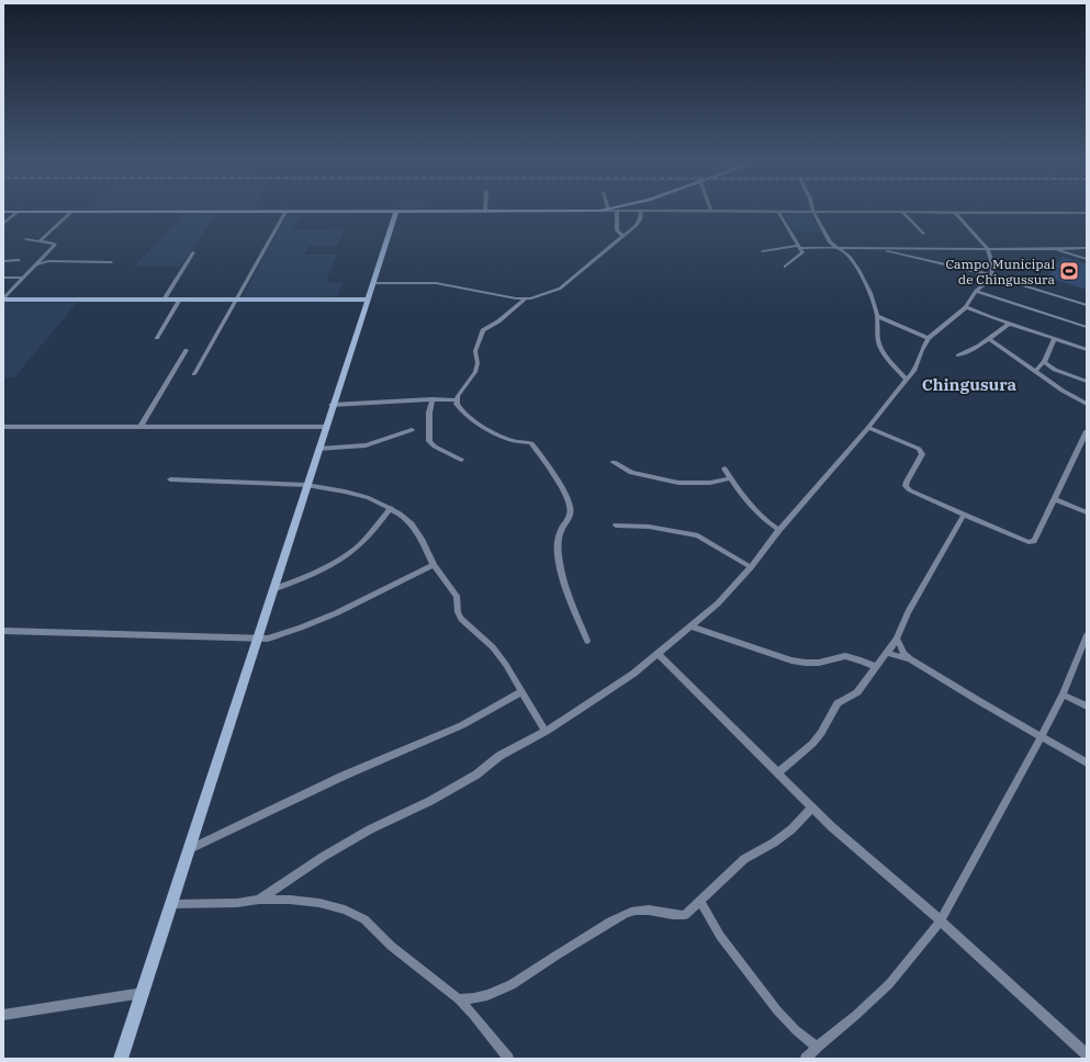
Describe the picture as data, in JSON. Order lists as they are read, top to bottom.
{
  "districts": ["Chingusura"],
  "places": {
    "sports": ["Campo Municipal de Chingussura"]
  }
}
